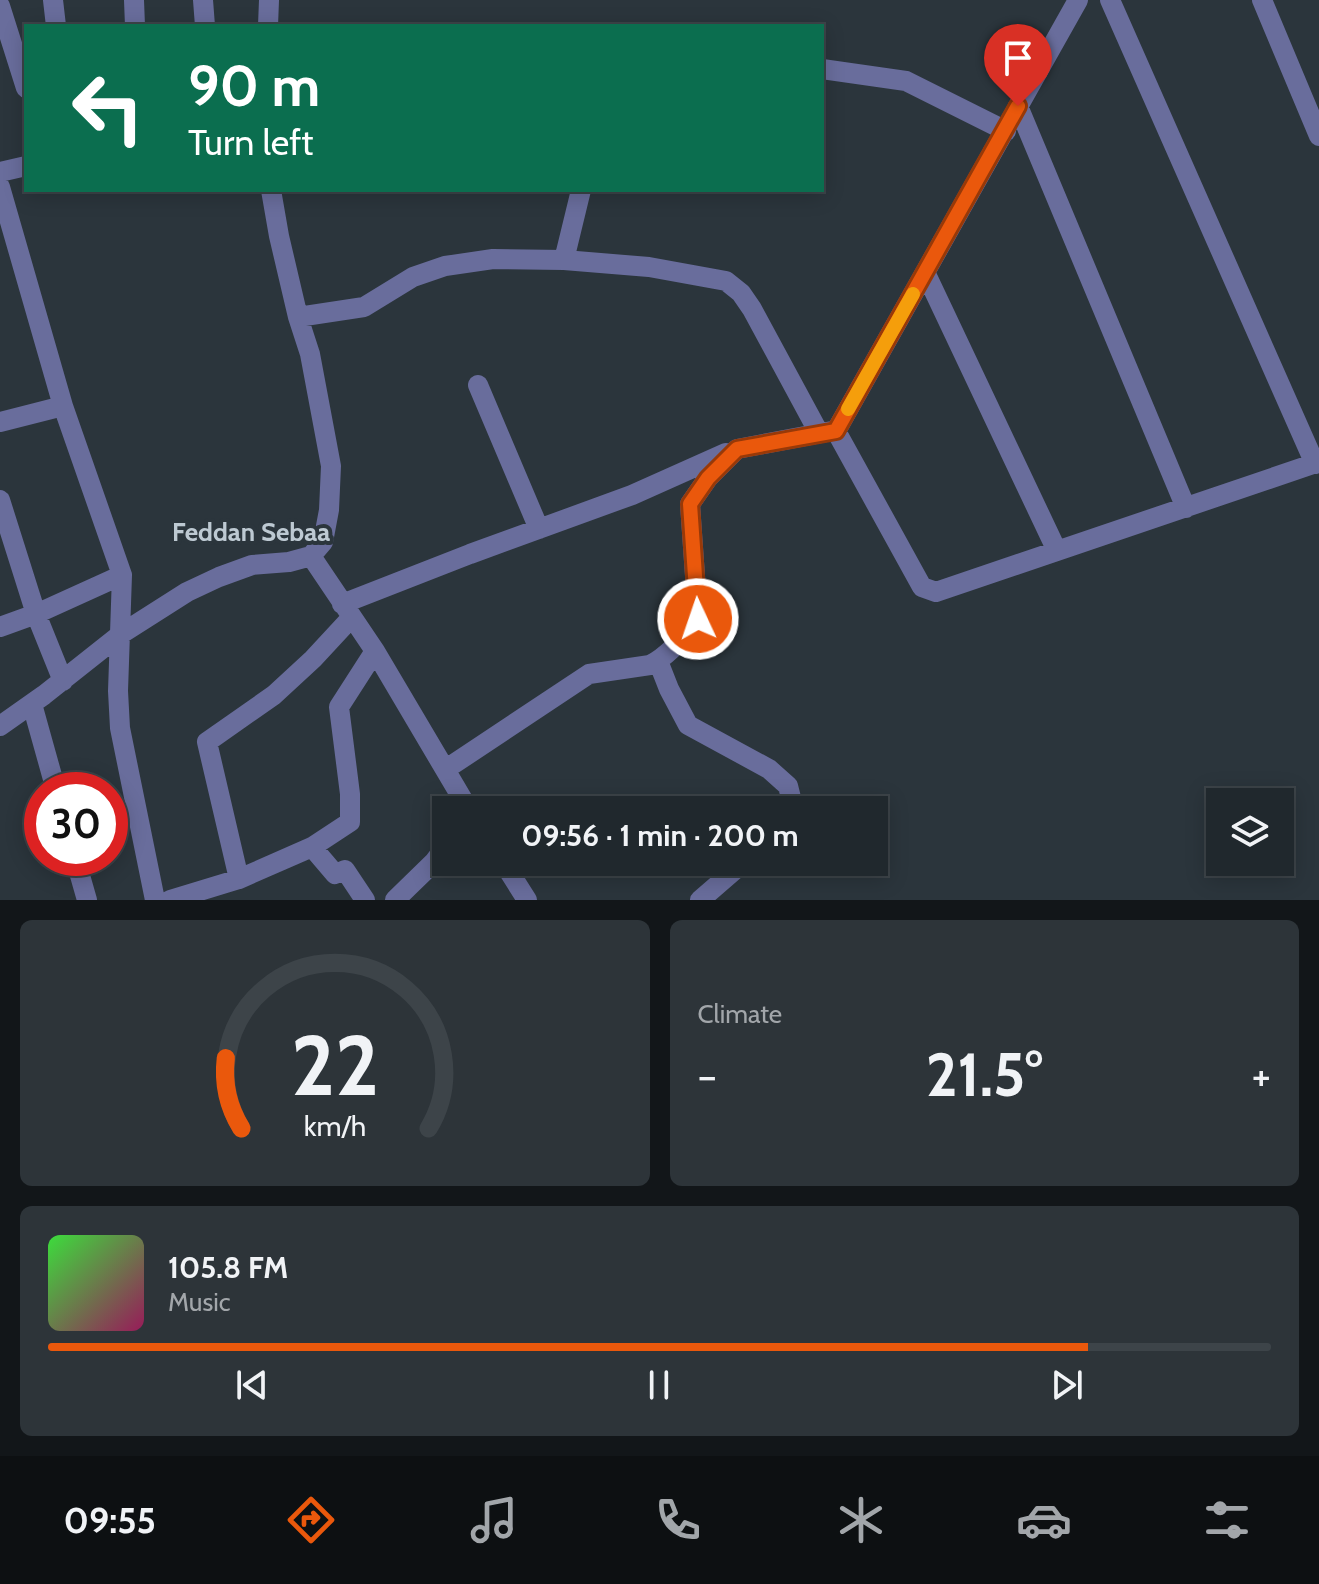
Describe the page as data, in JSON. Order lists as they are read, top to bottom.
{
  "districts": ["Feddan Sebaa"],
  "page": {
    "turn": ["90 m", "Turn left"],
    "limit": "30",
    "trip": "09:56 · 1 min · 200 m",
    "tile": "Climate",
    "heat": ["−", "21.5°", "+"],
    "song": ["105.8 FM", "Music"],
    "tabs": "09:55",
    "gauge": ["22", "km/h"]
  }
}
